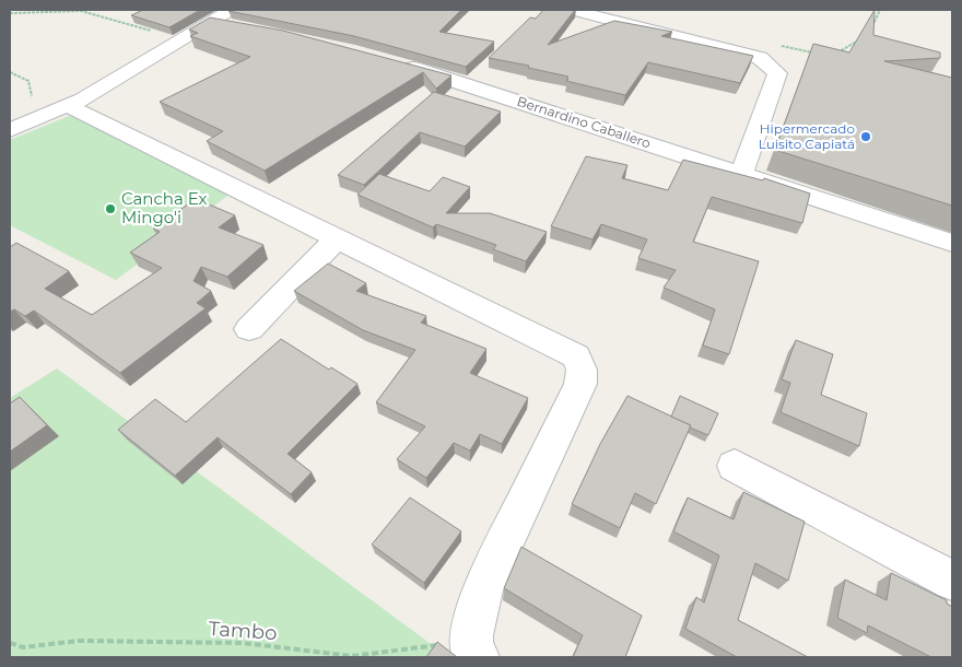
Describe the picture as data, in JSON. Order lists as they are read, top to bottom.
{
  "streets": {
    "street": ["Bernardino Caballero"],
    "path": ["Tambo"]
  },
  "places": ["Hipermercado Luisito Capiatá", "Cancha Ex Mingo'i"]
}
